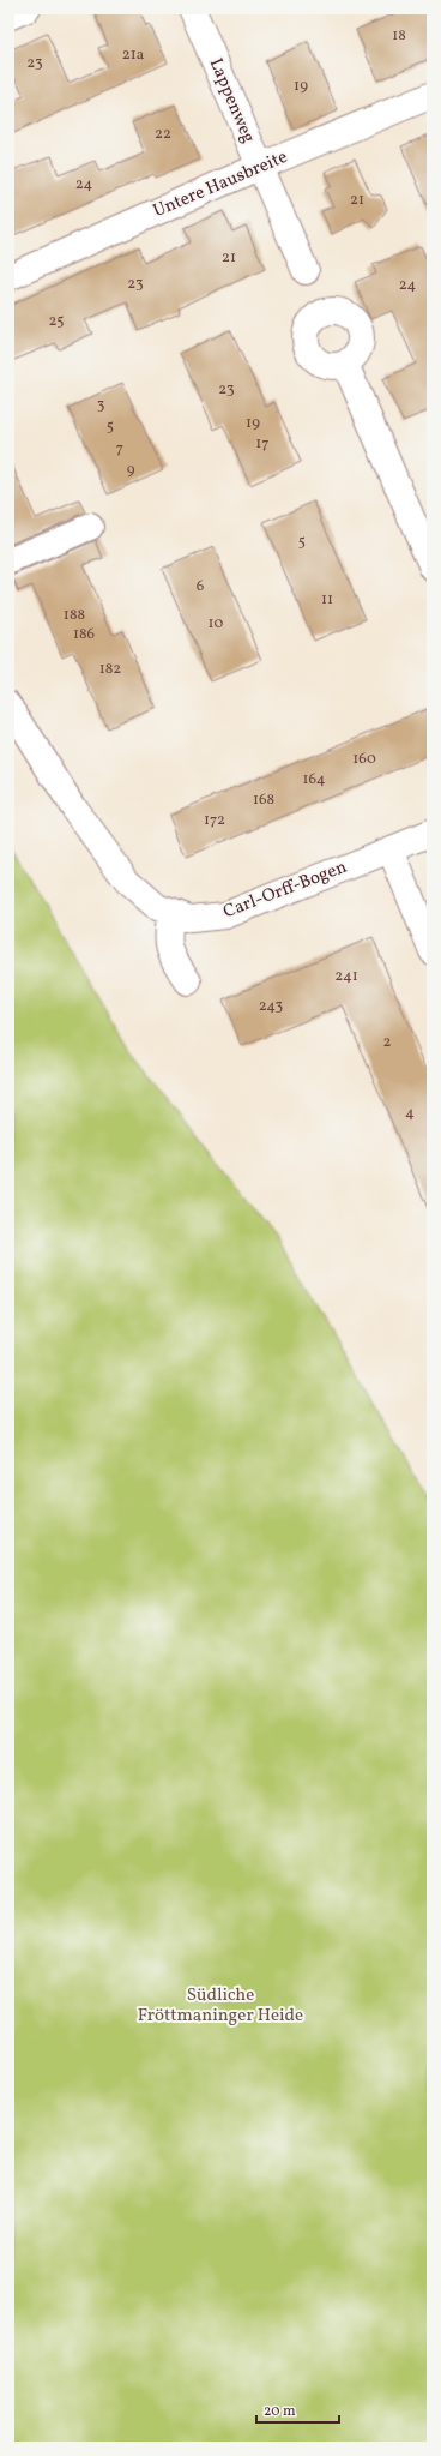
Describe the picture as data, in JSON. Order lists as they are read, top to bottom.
{
  "streets": {
    "street": ["Lappenweg", "Untere Hausbreite", "Carl-Orff-Bogen"]
  },
  "crossings": [
    ["Lappenweg", "Untere Hausbreite"]
  ],
  "parks": ["Südliche Fröttmaninger Heide"],
  "house_numbers": [
    "18",
    "21a",
    "23",
    "19",
    "22",
    "24",
    "21",
    "21",
    "23",
    "24",
    "25",
    "23",
    "3",
    "19",
    "5",
    "17",
    "7",
    "9",
    "5",
    "6",
    "11",
    "188",
    "10",
    "186",
    "182",
    "160",
    "164",
    "168",
    "172",
    "241",
    "243",
    "2",
    "4"
  ],
  "scale_bar": "20 m"
}
